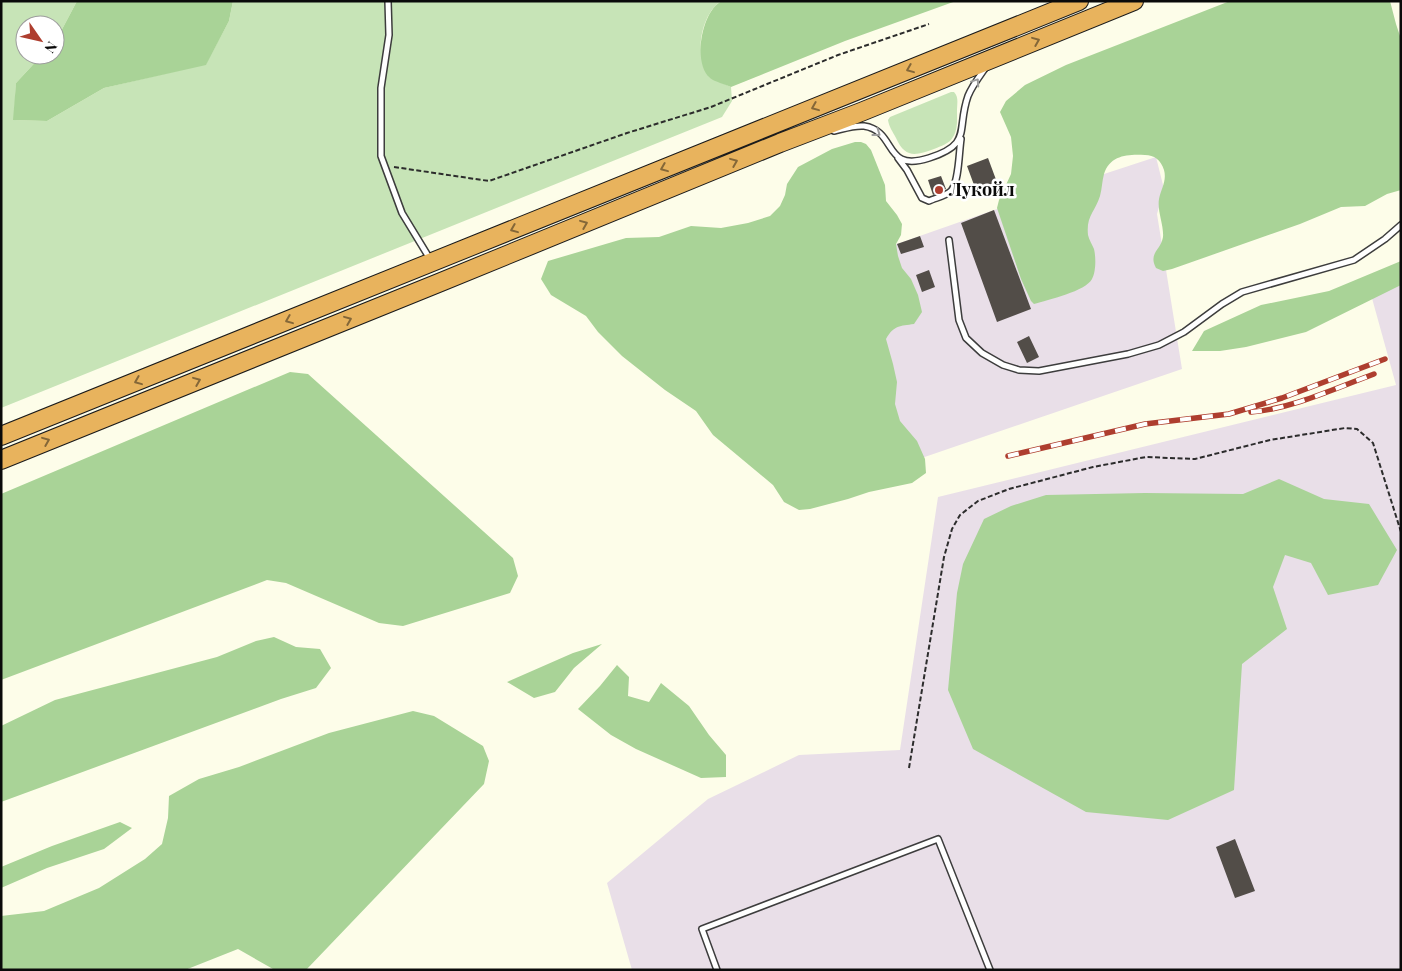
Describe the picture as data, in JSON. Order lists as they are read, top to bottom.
{
  "places": ["Лукойл"],
  "north": "bottom right"
}
